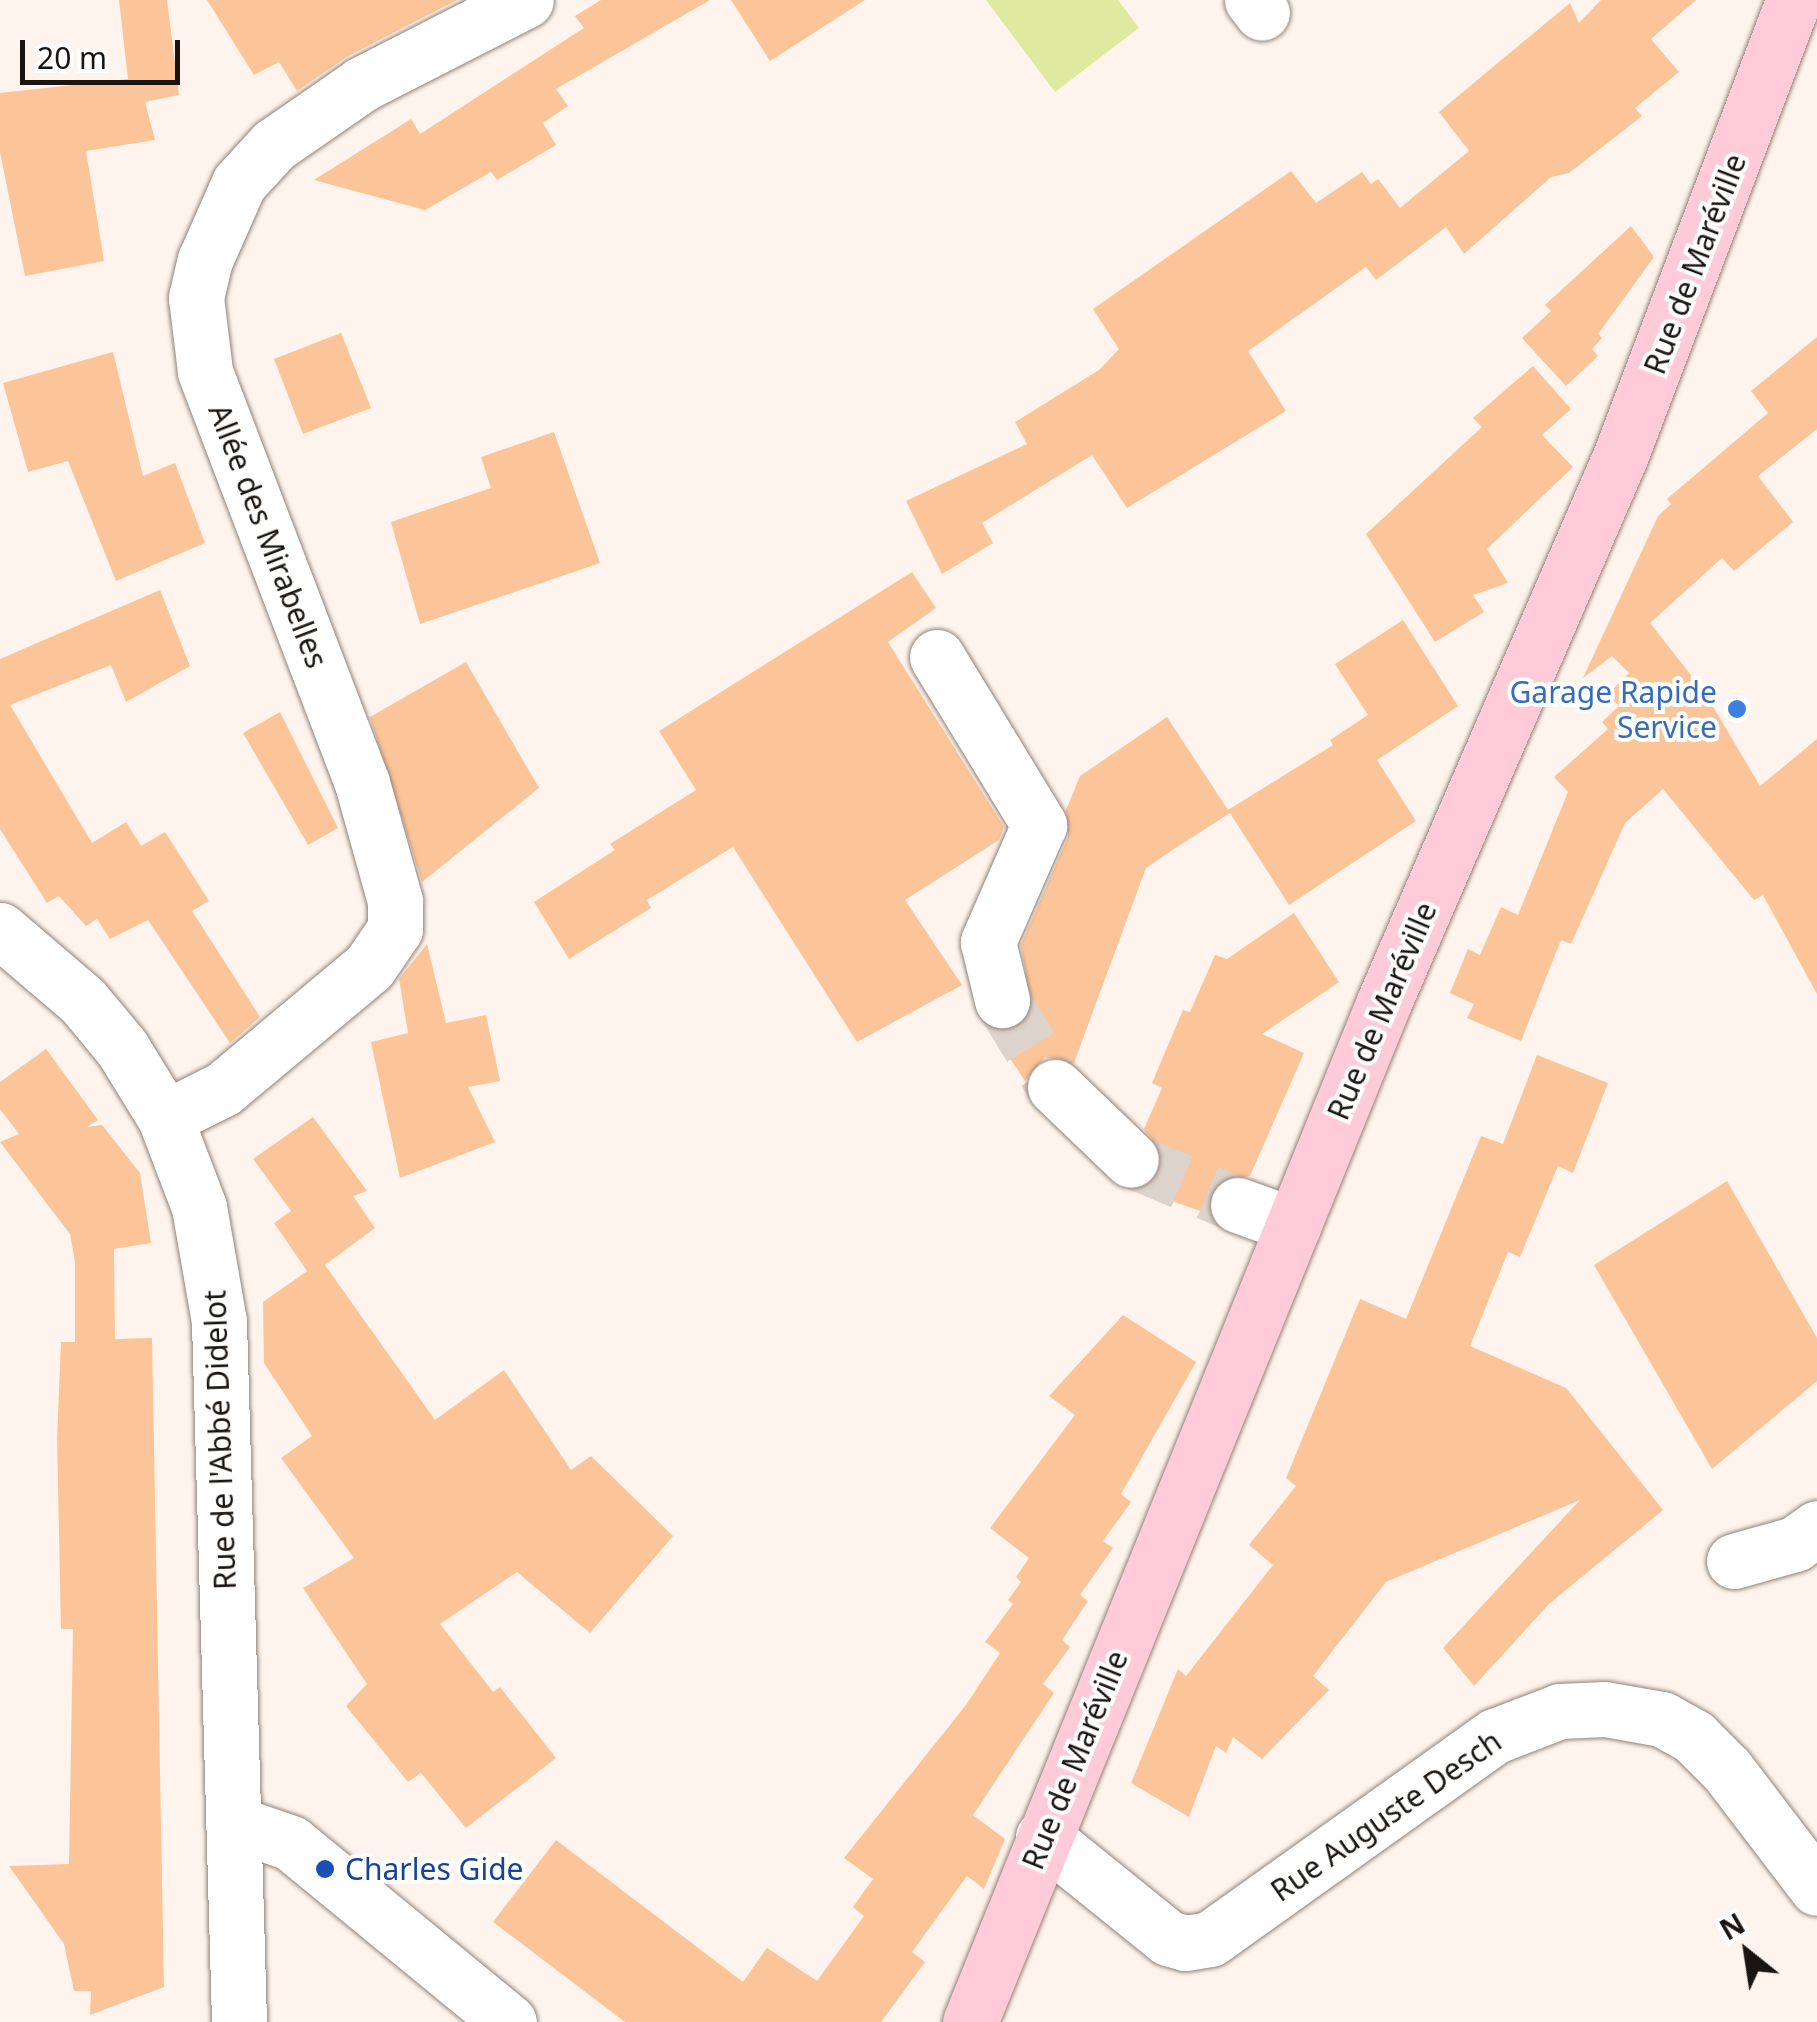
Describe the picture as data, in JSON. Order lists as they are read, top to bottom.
{
  "streets": {
    "main road": ["Rue de Maréville"],
    "street": ["Allée des Mirabelles", "Rue de l'Abbé Didelot", "Rue Auguste Desch"]
  },
  "crossings": [
    ["Rue de Maréville", "Rue Auguste Desch"],
    ["Allée des Mirabelles", "Rue de l'Abbé Didelot"]
  ],
  "places": ["Garage Rapide Service", "Charles Gide"],
  "scale_bar": "20 m",
  "north": "top left"
}
